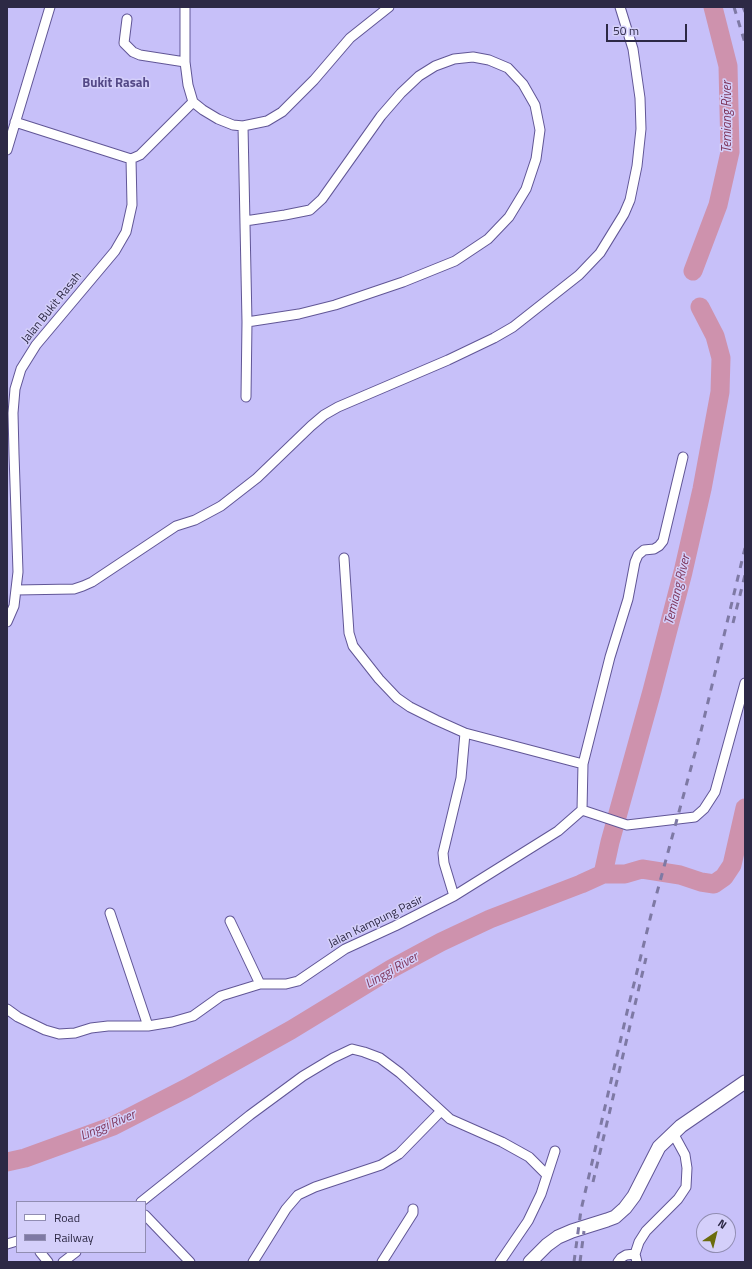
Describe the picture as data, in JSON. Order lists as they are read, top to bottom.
{
  "streets": {
    "street": ["Jalan Bukit Rasah", "Jalan Kampung Pasir"]
  },
  "districts": ["Bukit Rasah"],
  "water": ["Temiang River", "Linggi River"],
  "legend": ["Road", "Railway"],
  "scale_bar": "50 m",
  "north": "top right"
}
